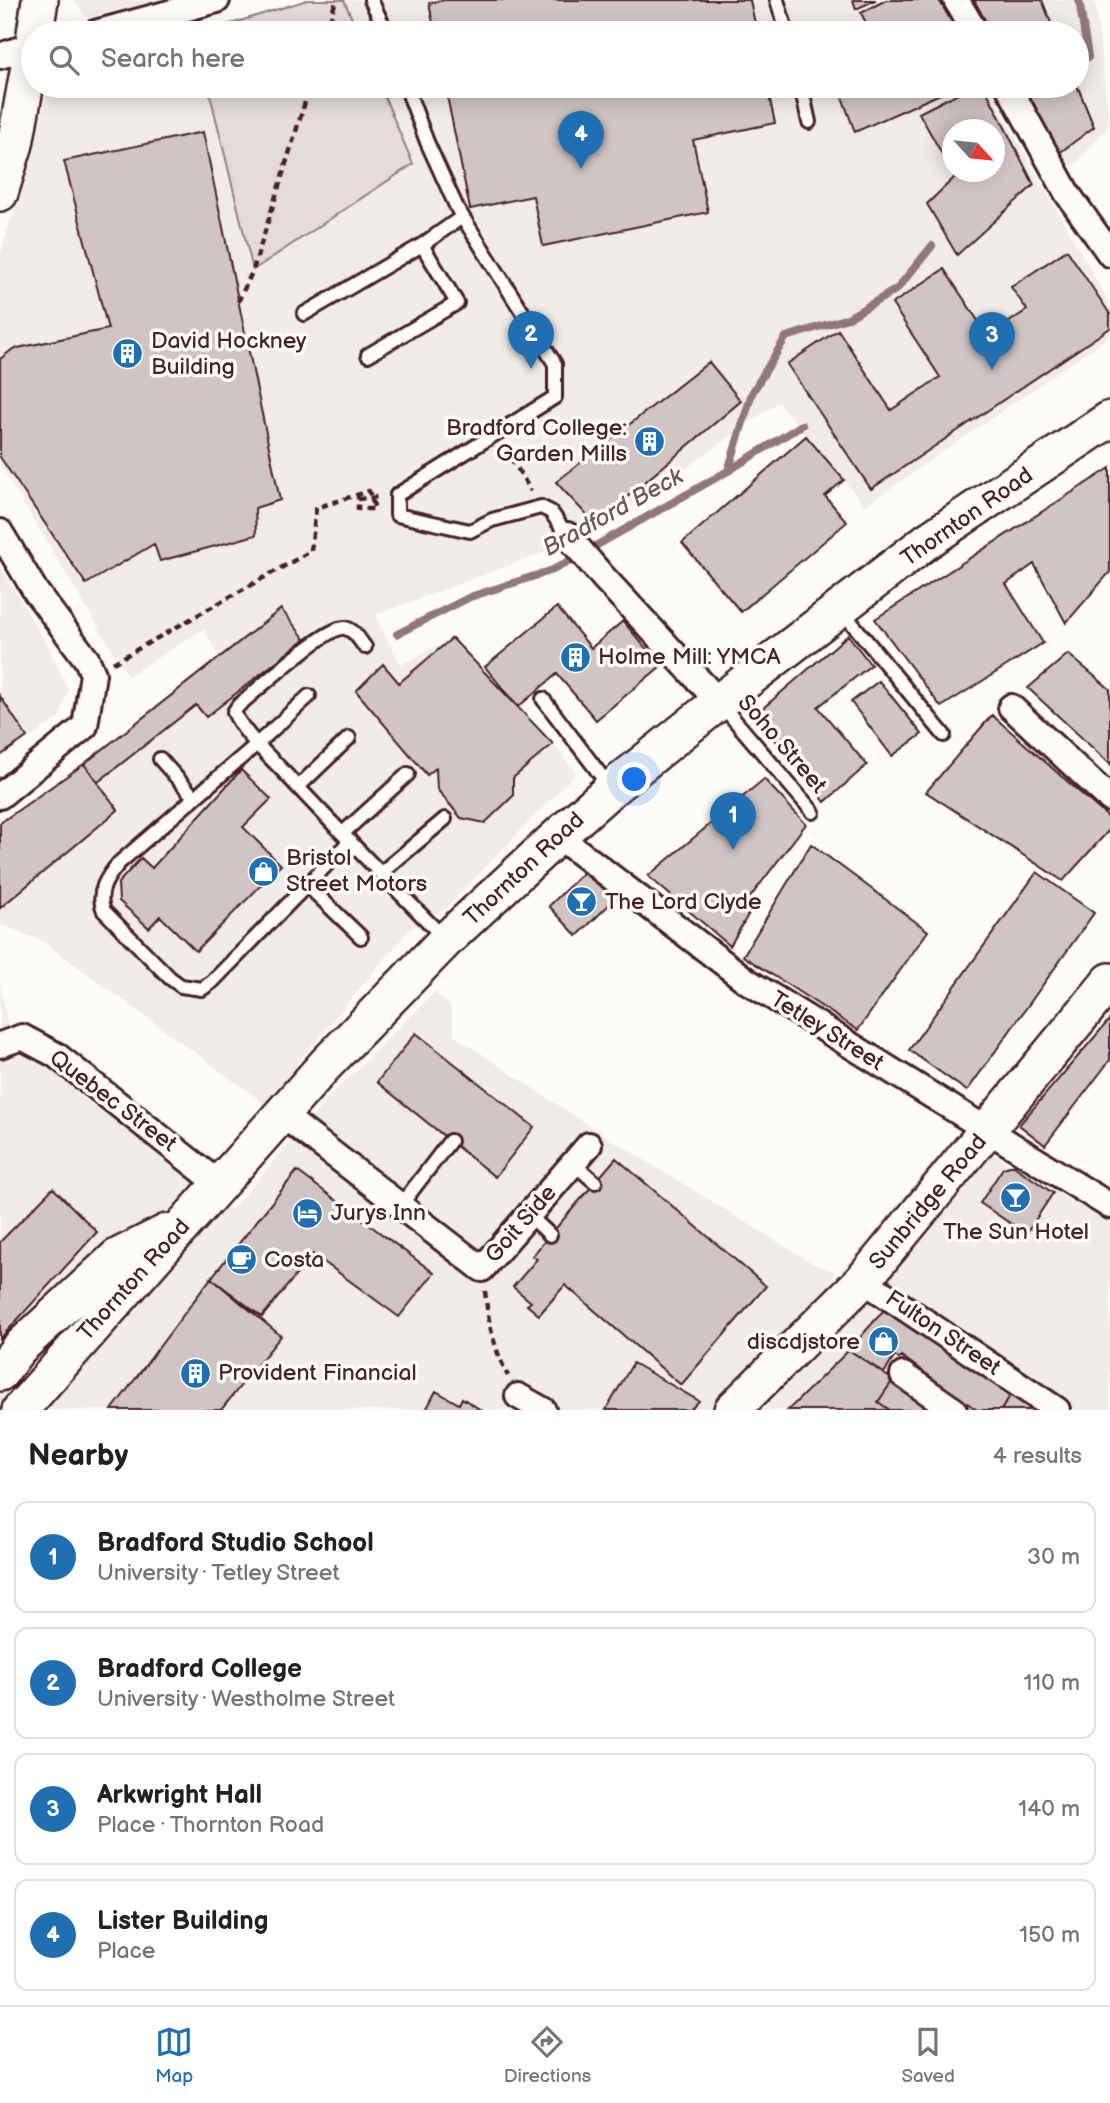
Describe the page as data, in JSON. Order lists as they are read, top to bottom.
{
  "streets": {
    "main road": ["Thornton Road", "Sunbridge Road"],
    "street": [
      "Tetley Street",
      "Quebec Street",
      "Goit Side",
      "Fulton Street"
    ],
    "lane": ["Soho Street"]
  },
  "crossings": [
    ["Thornton Road", "Soho Street"],
    ["Thornton Road", "Tetley Street"],
    ["Thornton Road", "Quebec Street"],
    ["Thornton Road", "Goit Side"],
    ["Tetley Street", "Sunbridge Road"],
    ["Sunbridge Road", "Fulton Street"]
  ],
  "water": ["Bradford Beck"],
  "places": {
    "building": [
      "David Hockney Building",
      "Bradford College: Garden Mills",
      "Holme Mill: YMCA",
      "Provident Financial"
    ],
    "shop": ["Bristol Street Motors", "discdjstore"],
    "bar": ["The Lord Clyde", "The Sun Hotel"],
    "hotel": ["Jurys Inn"],
    "cafe": ["Costa"]
  },
  "north": "bottom right",
  "page": {
    "search": "Search here",
    "pins": [
      "4",
      "2",
      "3",
      "1"
    ],
    "heading": ["Nearby", "4 results"],
    "list": [
      {
        "mark": "1",
        "name": "Bradford Studio School",
        "note": "University · Tetley Street",
        "value": "30 m"
      },
      {
        "mark": "2",
        "name": "Bradford College",
        "note": "University · Westholme Street",
        "value": "110 m"
      },
      {
        "mark": "3",
        "name": "Arkwright Hall",
        "note": "Place · Thornton Road",
        "value": "140 m"
      },
      {
        "mark": "4",
        "name": "Lister Building",
        "note": "Place",
        "value": "150 m"
      }
    ],
    "nav": ["Map", "Directions", "Saved"]
  }
}
